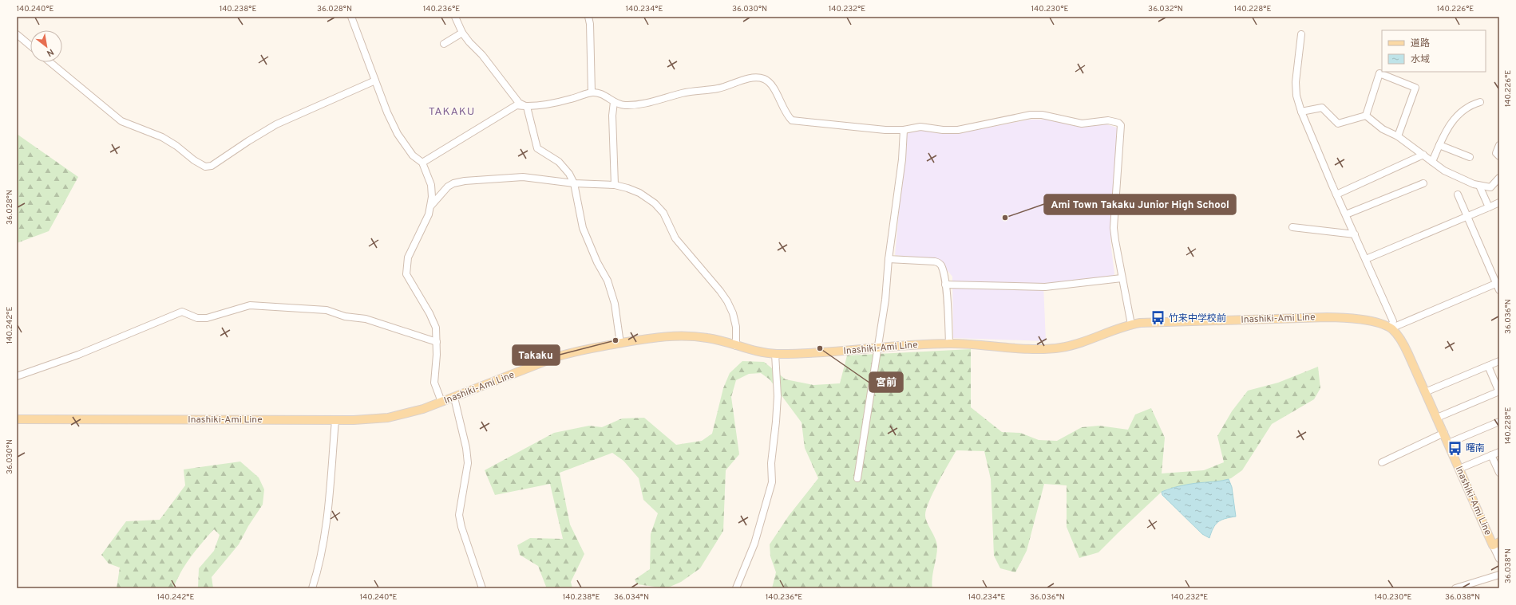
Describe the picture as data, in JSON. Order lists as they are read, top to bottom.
{
  "streets": {
    "main road": ["Inashiki-Ami Line"]
  },
  "districts": ["TAKAKU"],
  "places": {
    "other": ["Ami Town Takaku Junior High School", "Takaku", "宮前"],
    "bus stop": ["竹来中学校前", "曙南"]
  },
  "legend": ["道路", "水域"],
  "north": "bottom right",
  "coordinates": [
    "140.240°E",
    "140.238°E",
    "36.028°N",
    "140.236°E",
    "140.234°E",
    "36.030°N",
    "140.232°E",
    "140.230°E",
    "36.032°N",
    "140.228°E",
    "140.226°E",
    "36.036°N",
    "140.242°E",
    "36.038°N",
    "36.034°N"
  ]
}
